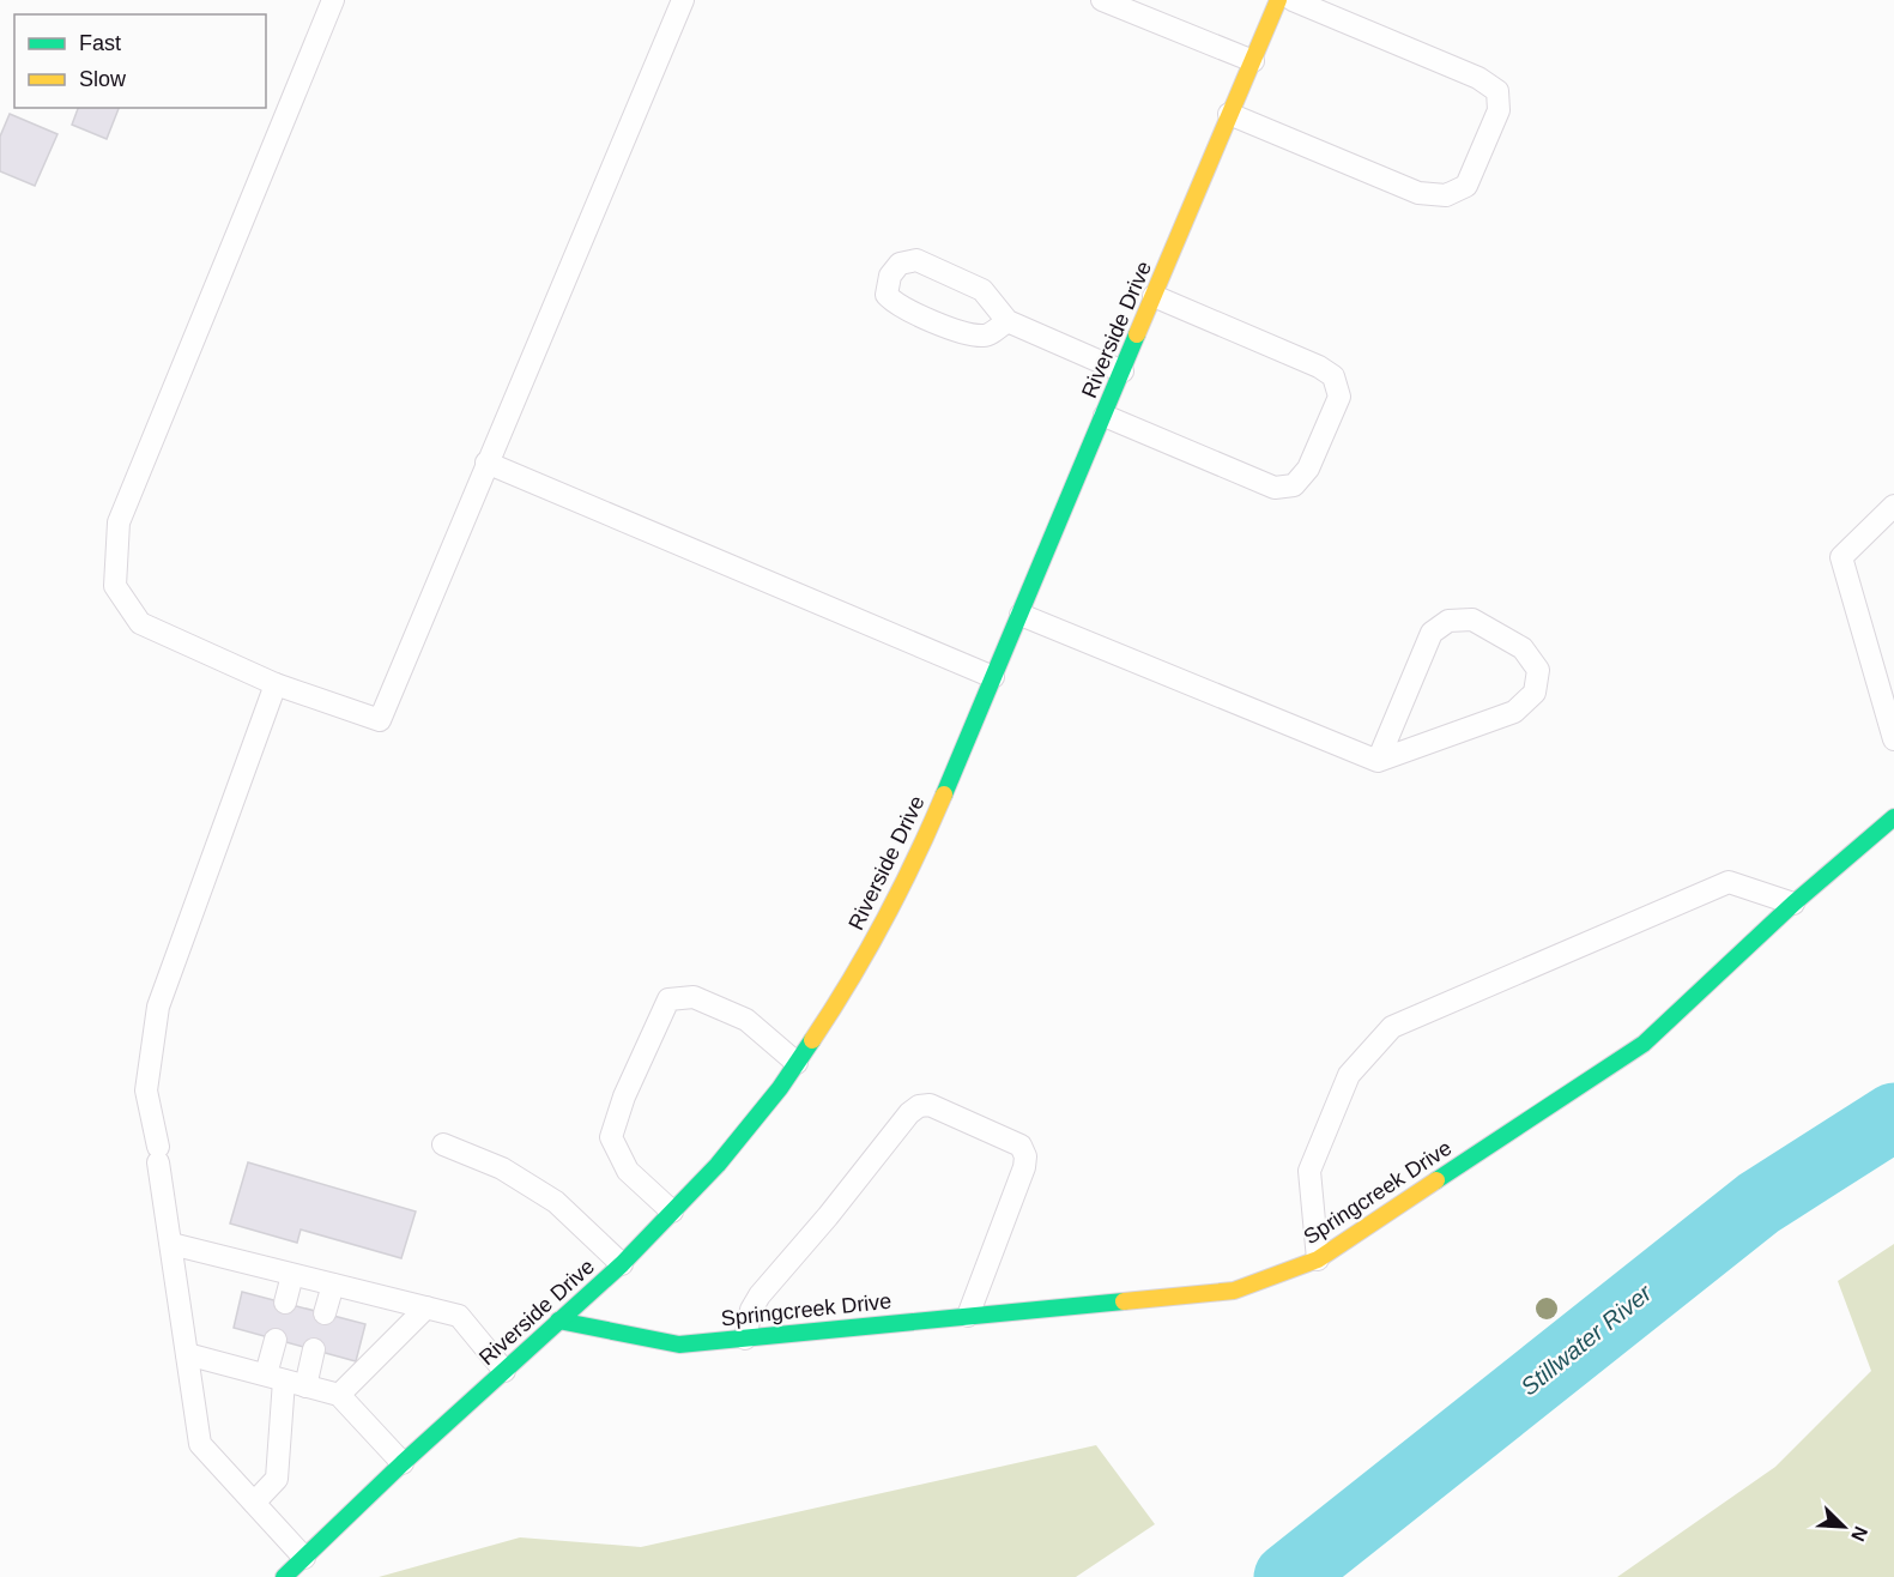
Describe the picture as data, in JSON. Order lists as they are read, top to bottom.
{
  "streets": {
    "main road": ["Riverside Drive", "Springcreek Drive"]
  },
  "crossings": [
    ["Riverside Drive", "Springcreek Drive"]
  ],
  "water": ["Stillwater River"],
  "legend": ["Fast", "Slow"],
  "north": "bottom right"
}
